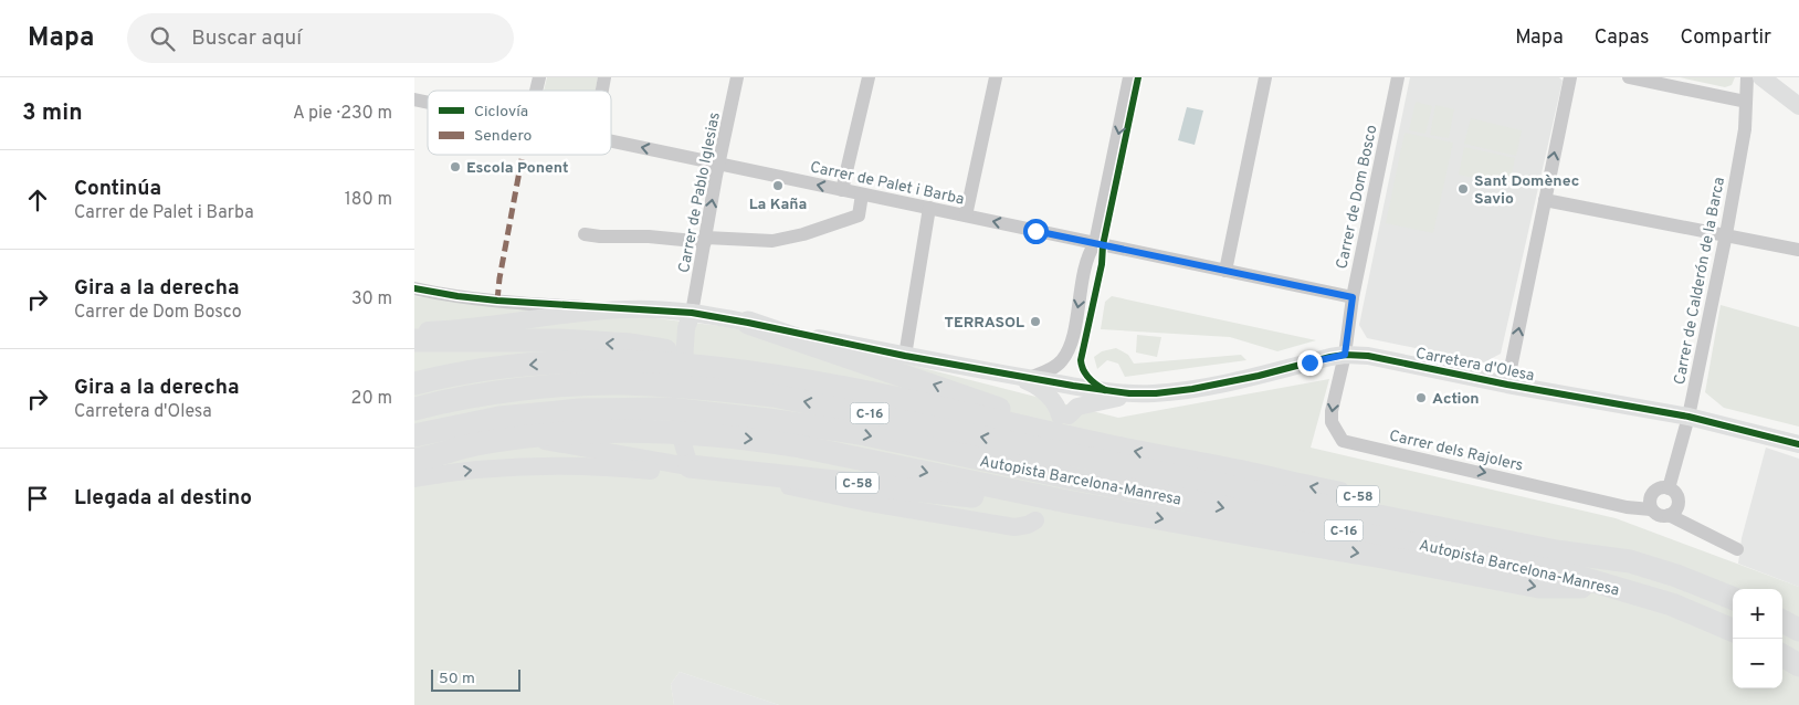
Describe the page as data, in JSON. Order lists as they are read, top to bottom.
{
  "streets": {
    "highway": ["C-16", "Autopista Barcelona-Manresa", "C-58"],
    "street": [
      "Carrer de Palet i Barba",
      "Carrer de Pablo Iglesias",
      "Carrer de Dom Bosco",
      "Carrer de Calderón de la Barca",
      "Carretera d'Olesa",
      "Carrer dels Rajolers"
    ]
  },
  "crossings": [
    ["Carrer de Palet i Barba", "Carrer de Pablo Iglesias"],
    ["Carrer de Palet i Barba", "Carrer de Dom Bosco"],
    ["Carrer de Dom Bosco", "Carretera d'Olesa"],
    ["Carrer de Dom Bosco", "Carrer dels Rajolers"],
    ["Carrer de Calderón de la Barca", "Carretera d'Olesa"],
    ["Carrer de Calderón de la Barca", "Carrer dels Rajolers"],
    ["Carretera d'Olesa", "Carrer dels Rajolers"],
    ["Autopista Barcelona-Manresa", "C-58"]
  ],
  "one_way": ["Carrer dels Rajolers"],
  "places": [
    "Escola Ponent",
    "La Kaña",
    "Sant Domènec Savio",
    "TERRASOL",
    "Action"
  ],
  "legend": ["Ciclovía", "Sendero"],
  "scale_bar": "50 m",
  "page": {
    "header": "Mapa",
    "search": "Buscar aquí",
    "nav": ["Mapa", "Capas", "Compartir"],
    "heading": ["3 min", "A pie · 230 m"],
    "list": [
      ["Continúa", "Carrer de Palet i Barba", "180 m"],
      ["Gira a la derecha", "Carrer de Dom Bosco", "30 m"],
      ["Gira a la derecha", "Carretera d'Olesa", "20 m"],
      "Llegada al destino"
    ],
    "map_buttons": ["+", "−"],
    "scale": "50 m"
  }
}
